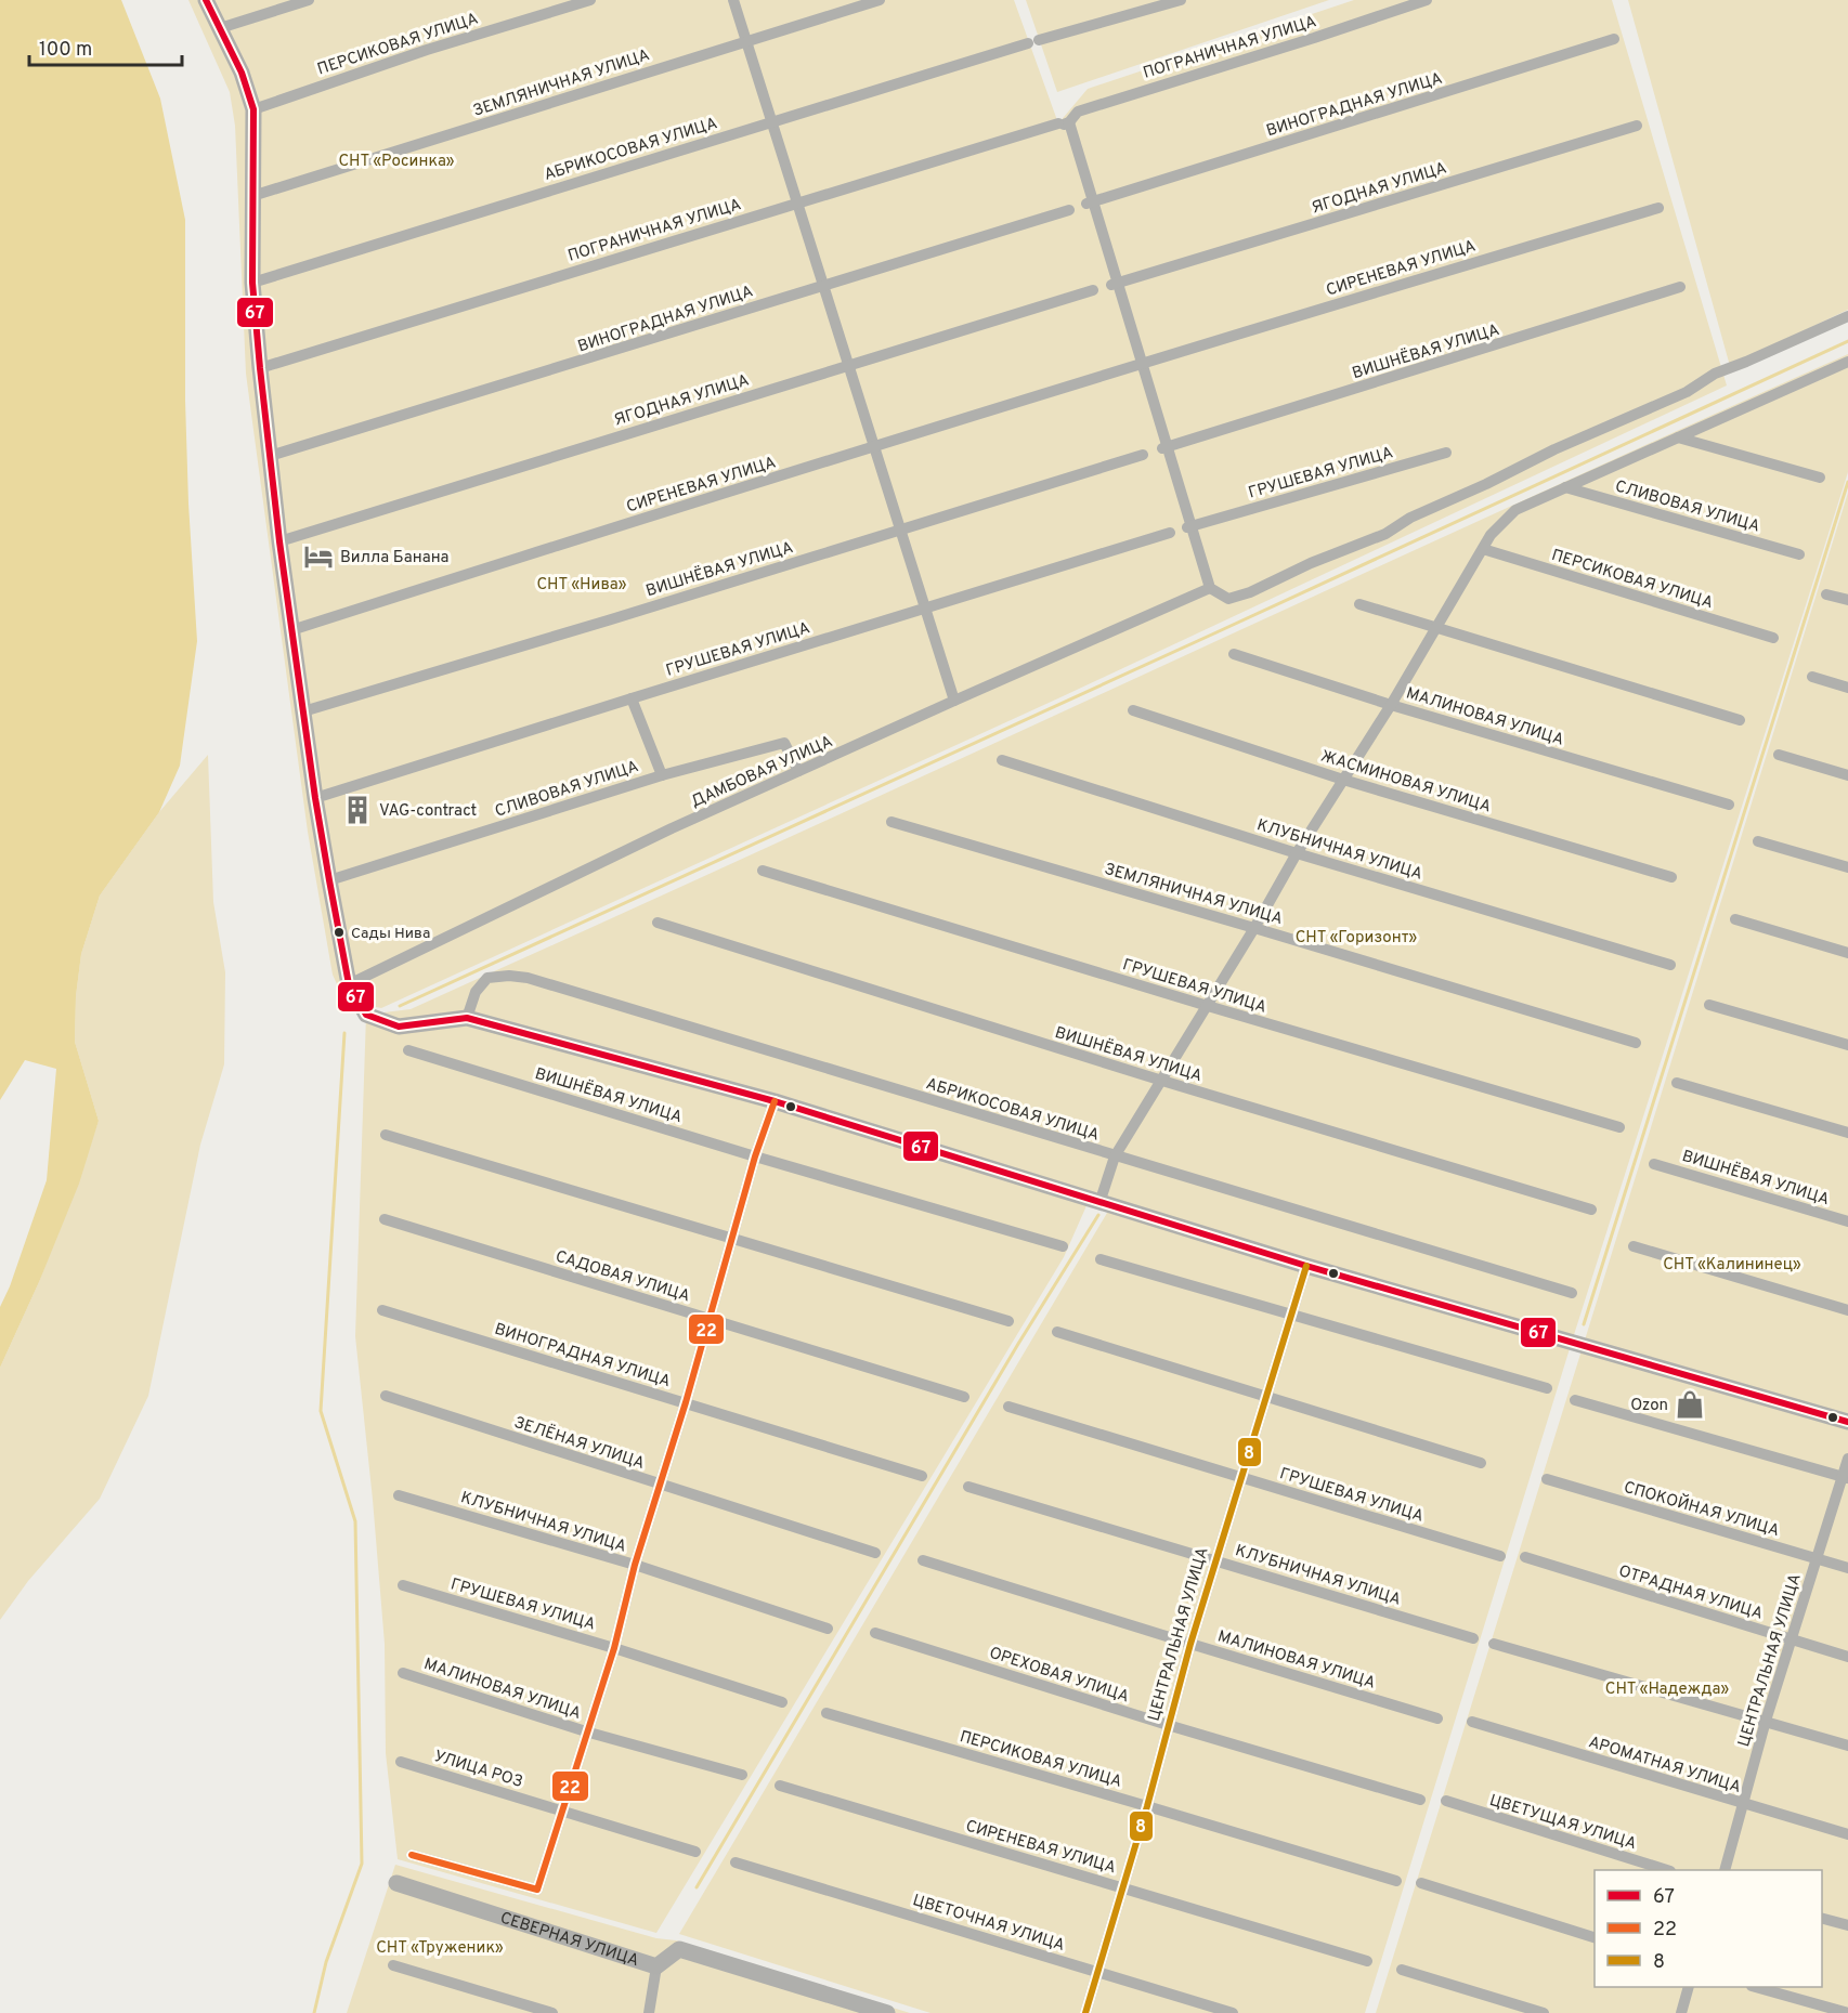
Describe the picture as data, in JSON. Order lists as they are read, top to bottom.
{
  "streets": {
    "street": [
      "ПЕРСИКОВАЯ УЛИЦА",
      "ПОГРАНИЧНАЯ УЛИЦА",
      "ЗЕМЛЯНИЧНАЯ УЛИЦА",
      "ВИНОГРАДНАЯ УЛИЦА",
      "АБРИКОСОВАЯ УЛИЦА",
      "ЯГОДНАЯ УЛИЦА",
      "СИРЕНЕВАЯ УЛИЦА",
      "ВИШНЁВАЯ УЛИЦА",
      "ГРУШЕВАЯ УЛИЦА",
      "СЛИВОВАЯ УЛИЦА",
      "МАЛИНОВАЯ УЛИЦА",
      "ДАМБОВАЯ УЛИЦА",
      "ЖАСМИНОВАЯ УЛИЦА",
      "КЛУБНИЧНАЯ УЛИЦА",
      "САДОВАЯ УЛИЦА",
      "ЗЕЛЁНАЯ УЛИЦА",
      "СПОКОЙНАЯ УЛИЦА",
      "ОТРАДНАЯ УЛИЦА",
      "ЦЕНТРАЛЬНАЯ УЛИЦА",
      "ОРЕХОВАЯ УЛИЦА",
      "АРОМАТНАЯ УЛИЦА",
      "УЛИЦА РОЗ",
      "ЦВЕТУЩАЯ УЛИЦА",
      "ЦВЕТОЧНАЯ УЛИЦА",
      "СЕВЕРНАЯ УЛИЦА"
    ]
  },
  "crossings": [
    ["ПЕРСИКОВАЯ УЛИЦА", "ЦЕНТРАЛЬНАЯ УЛИЦА"],
    ["СИРЕНЕВАЯ УЛИЦА", "ЦЕНТРАЛЬНАЯ УЛИЦА"],
    ["ГРУШЕВАЯ УЛИЦА", "ЦЕНТРАЛЬНАЯ УЛИЦА"],
    ["СЛИВОВАЯ УЛИЦА", "ДАМБОВАЯ УЛИЦА"],
    ["МАЛИНОВАЯ УЛИЦА", "ЦЕНТРАЛЬНАЯ УЛИЦА"],
    ["КЛУБНИЧНАЯ УЛИЦА", "ЦЕНТРАЛЬНАЯ УЛИЦА"],
    ["СПОКОЙНАЯ УЛИЦА", "ЦЕНТРАЛЬНАЯ УЛИЦА"],
    ["ОТРАДНАЯ УЛИЦА", "ЦЕНТРАЛЬНАЯ УЛИЦА"],
    ["ЦЕНТРАЛЬНАЯ УЛИЦА", "ОРЕХОВАЯ УЛИЦА"],
    ["ЦЕНТРАЛЬНАЯ УЛИЦА", "АРОМАТНАЯ УЛИЦА"],
    ["ЦЕНТРАЛЬНАЯ УЛИЦА", "ЦВЕТОЧНАЯ УЛИЦА"]
  ],
  "parks": [
    "СНТ «Росинка»",
    "СНТ «Нива»",
    "СНТ «Горизонт»",
    "СНТ «Калининец»",
    "СНТ «Надежда»",
    "СНТ «Труженик»"
  ],
  "places": {
    "hotel": ["Вилла Банана"],
    "building": ["VAG-contract"],
    "other": ["Сады Нива"],
    "shop": ["Ozon"]
  },
  "lines": ["transit line 67", "transit line 22", "transit line 8"],
  "legend": ["67", "22", "8"],
  "scale_bar": "100 m"
}
